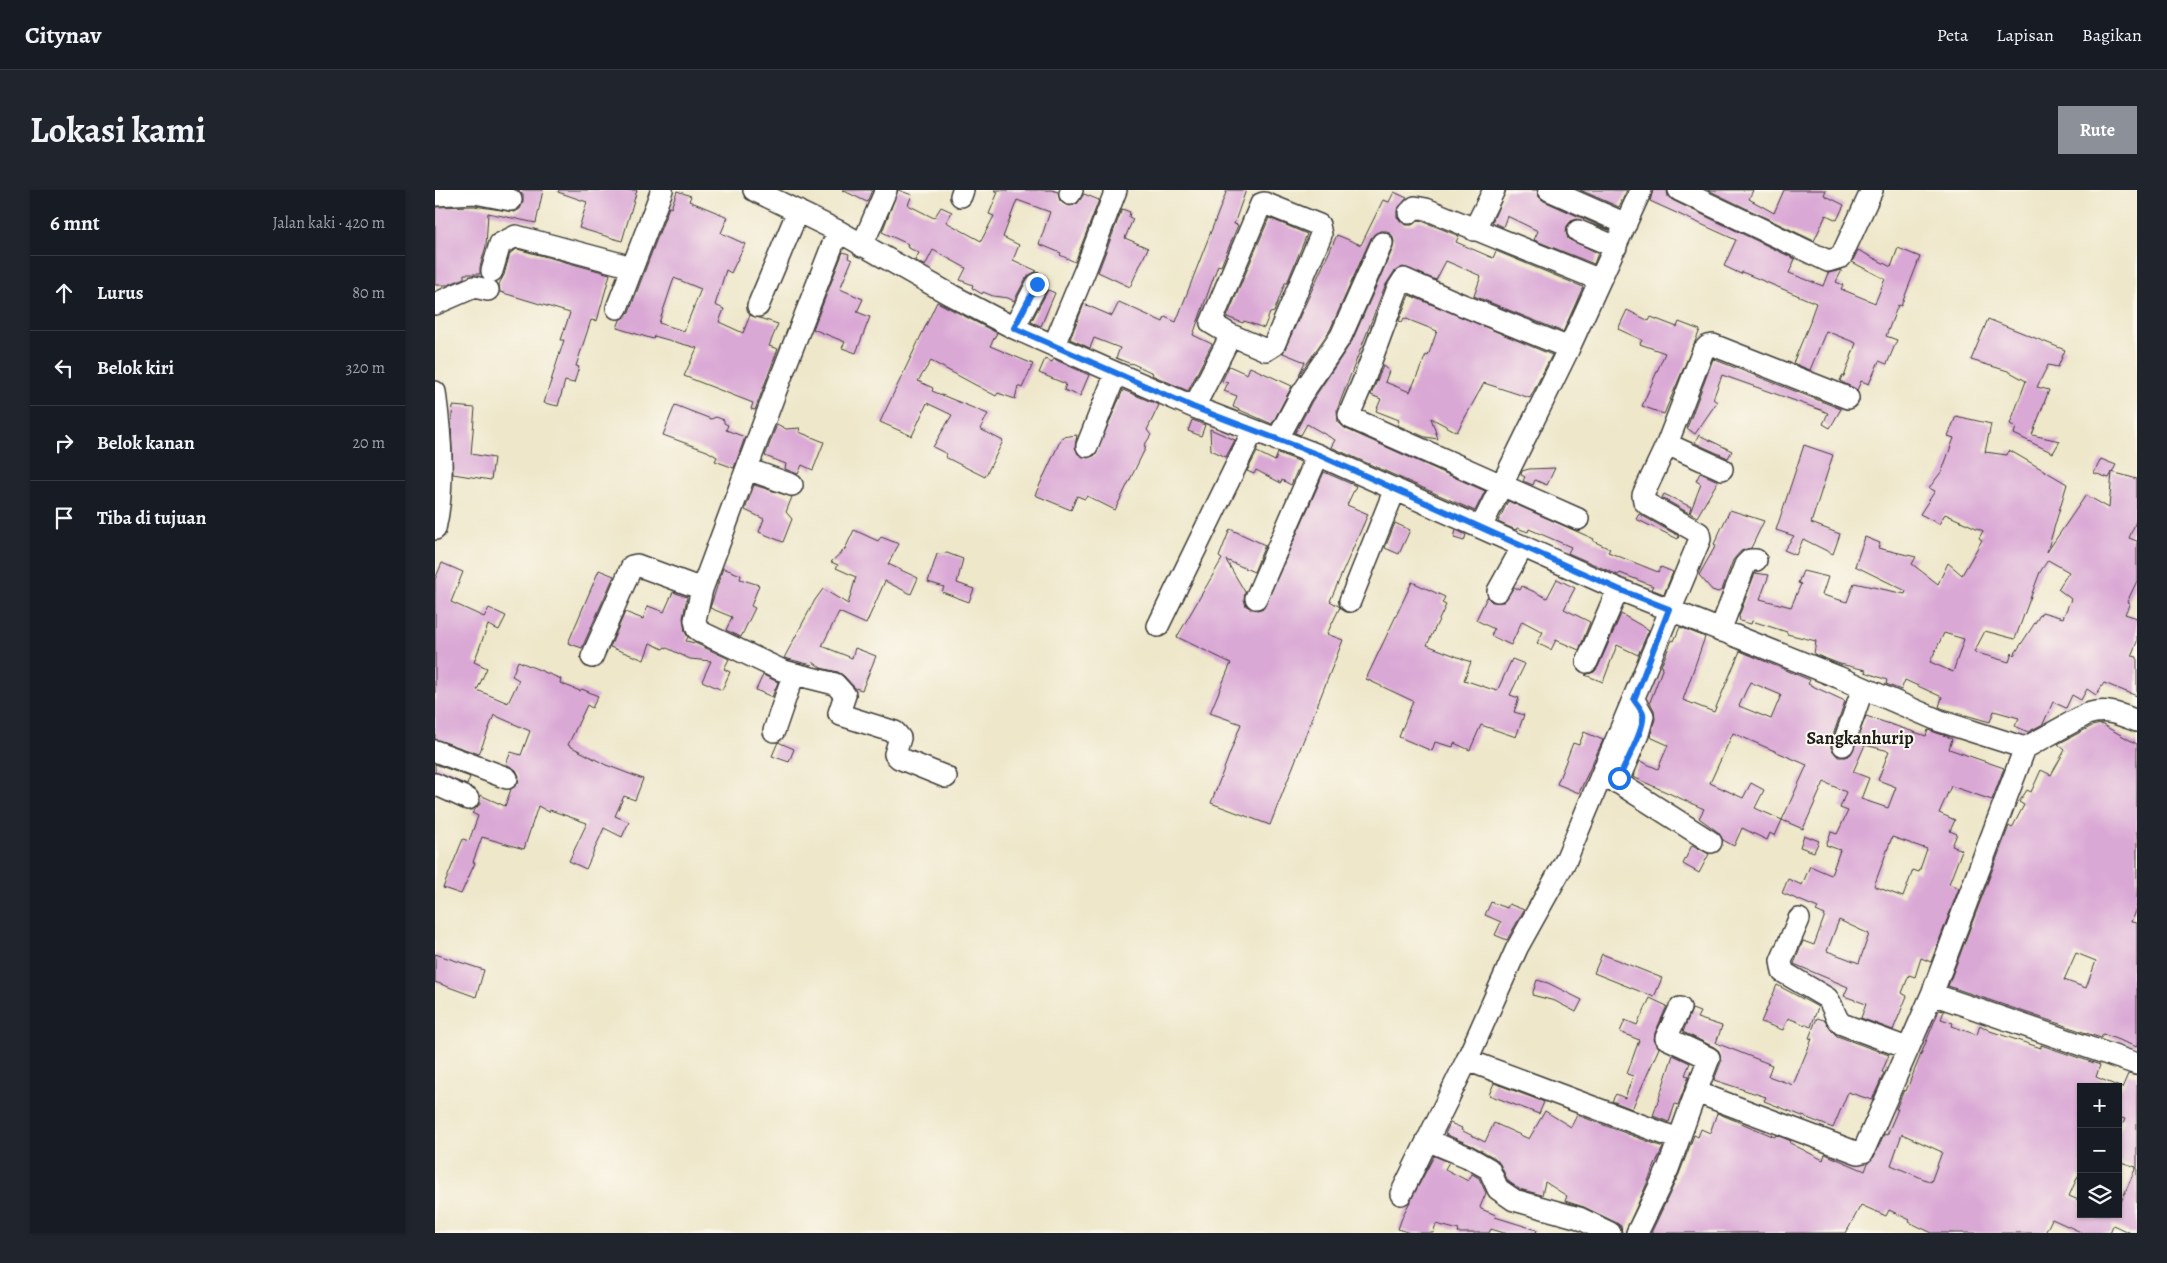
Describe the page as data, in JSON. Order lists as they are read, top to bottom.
{
  "districts": ["Sangkanhurip"],
  "page": {
    "header": "Citynav",
    "nav": ["Peta", "Lapisan", "Bagikan"],
    "title": "Lokasi kami",
    "buttons": "Rute",
    "heading": ["6 mnt", "Jalan kaki · 420 m"],
    "list": [
      ["Lurus", "80 m"],
      ["Belok kiri", "320 m"],
      ["Belok kanan", "20 m"],
      "Tiba di tujuan"
    ],
    "map_buttons": ["+", "−"]
  }
}
